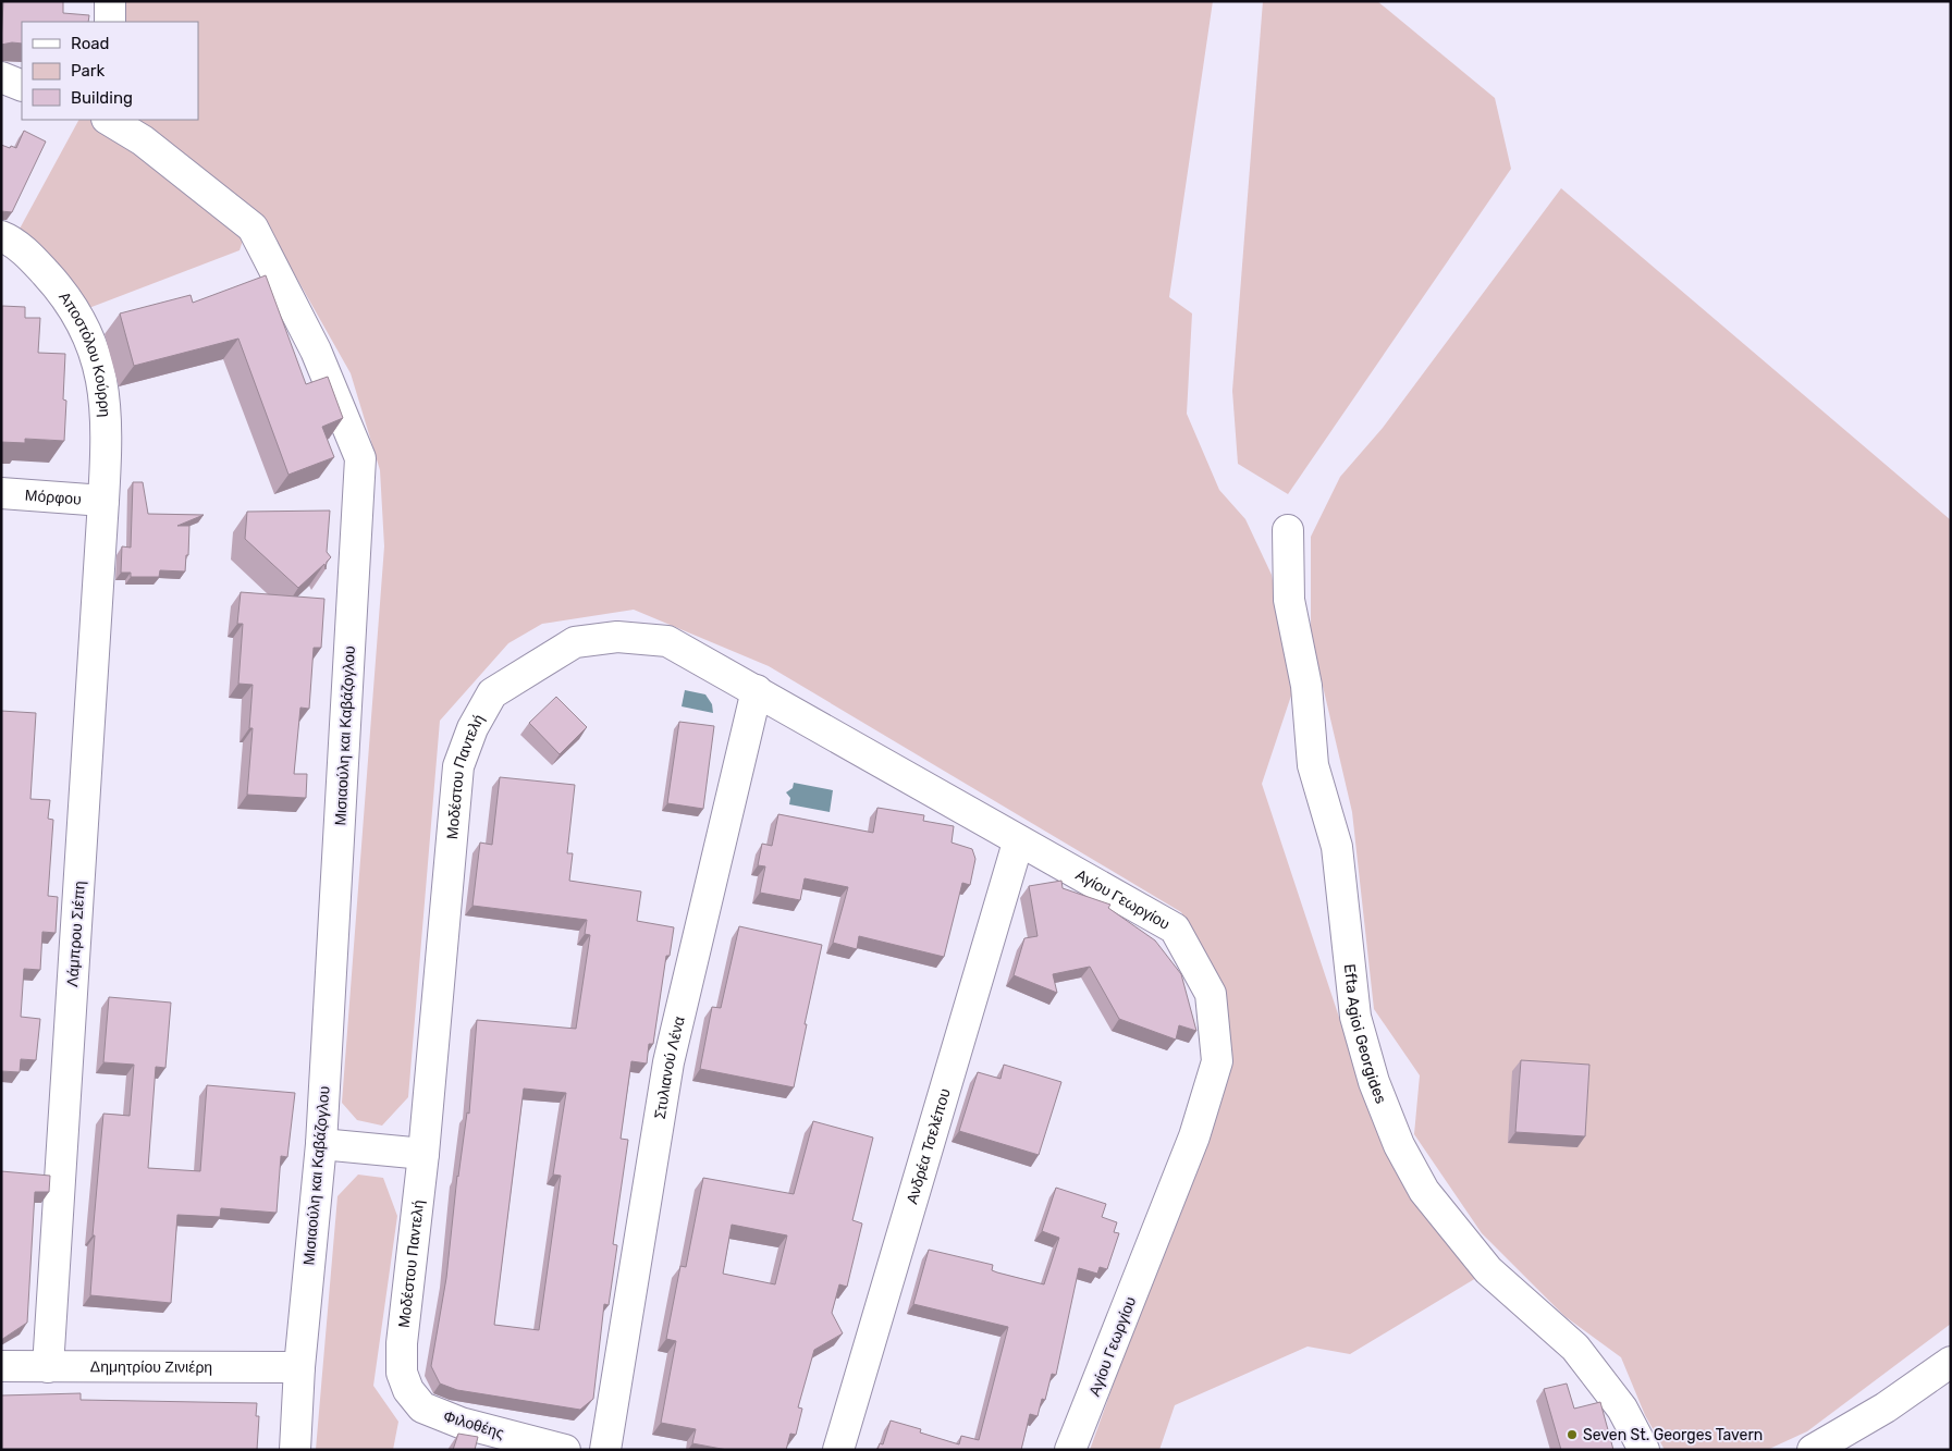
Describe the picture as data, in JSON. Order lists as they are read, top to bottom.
{
  "streets": {
    "street": [
      "Αποστόλου Κούρρη",
      "Μόρφου",
      "Μισιαούλη και Καβάζογλου",
      "Μοδέστου Παντελή",
      "Αγίου Γεωργίου",
      "Λάμπρου Σιέπη",
      "Efta Agioi Georgides",
      "Στυλιανού Λένα",
      "Ανδρέα Τσελέπου",
      "Δημητρίου Ζινιέρη",
      "Φιλοθέης"
    ]
  },
  "crossings": [
    ["Αποστόλου Κούρρη", "Μόρφου"],
    ["Αποστόλου Κούρρη", "Λάμπρου Σιέπη"],
    ["Μόρφου", "Λάμπρου Σιέπη"],
    ["Μισιαούλη και Καβάζογλου", "Δημητρίου Ζινιέρη"],
    ["Μοδέστου Παντελή", "Αγίου Γεωργίου"],
    ["Μοδέστου Παντελή", "Στυλιανού Λένα"],
    ["Μοδέστου Παντελή", "Φιλοθέης"],
    ["Αγίου Γεωργίου", "Στυλιανού Λένα"],
    ["Αγίου Γεωργίου", "Ανδρέα Τσελέπου"],
    ["Λάμπρου Σιέπη", "Δημητρίου Ζινιέρη"]
  ],
  "places": ["Seven St. Georges Tavern"],
  "legend": ["Road", "Park", "Building"]
}
